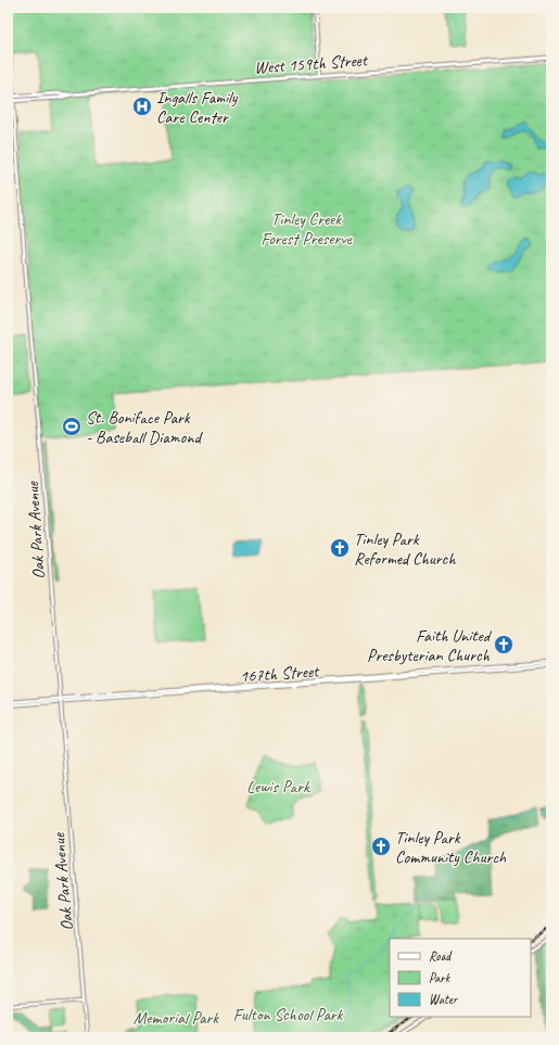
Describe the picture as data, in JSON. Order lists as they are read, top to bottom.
{
  "streets": {
    "main road": ["West 159th Street"],
    "street": ["Oak Park Avenue", "167th Street"]
  },
  "crossings": [
    ["West 159th Street", "Oak Park Avenue"],
    ["Oak Park Avenue", "167th Street"]
  ],
  "parks": [
    "Tinley Creek Forest Preserve",
    "Lewis Park",
    "Fulton School Park",
    "Memorial Park"
  ],
  "places": {
    "hospital": ["Ingalls Family Care Center"],
    "sports": ["St. Boniface Park - Baseball Diamond"],
    "church": ["Tinley Park Reformed Church", "Faith United Presbyterian Church", "Tinley Park Community Church"]
  },
  "legend": ["Road", "Park", "Water"]
}
